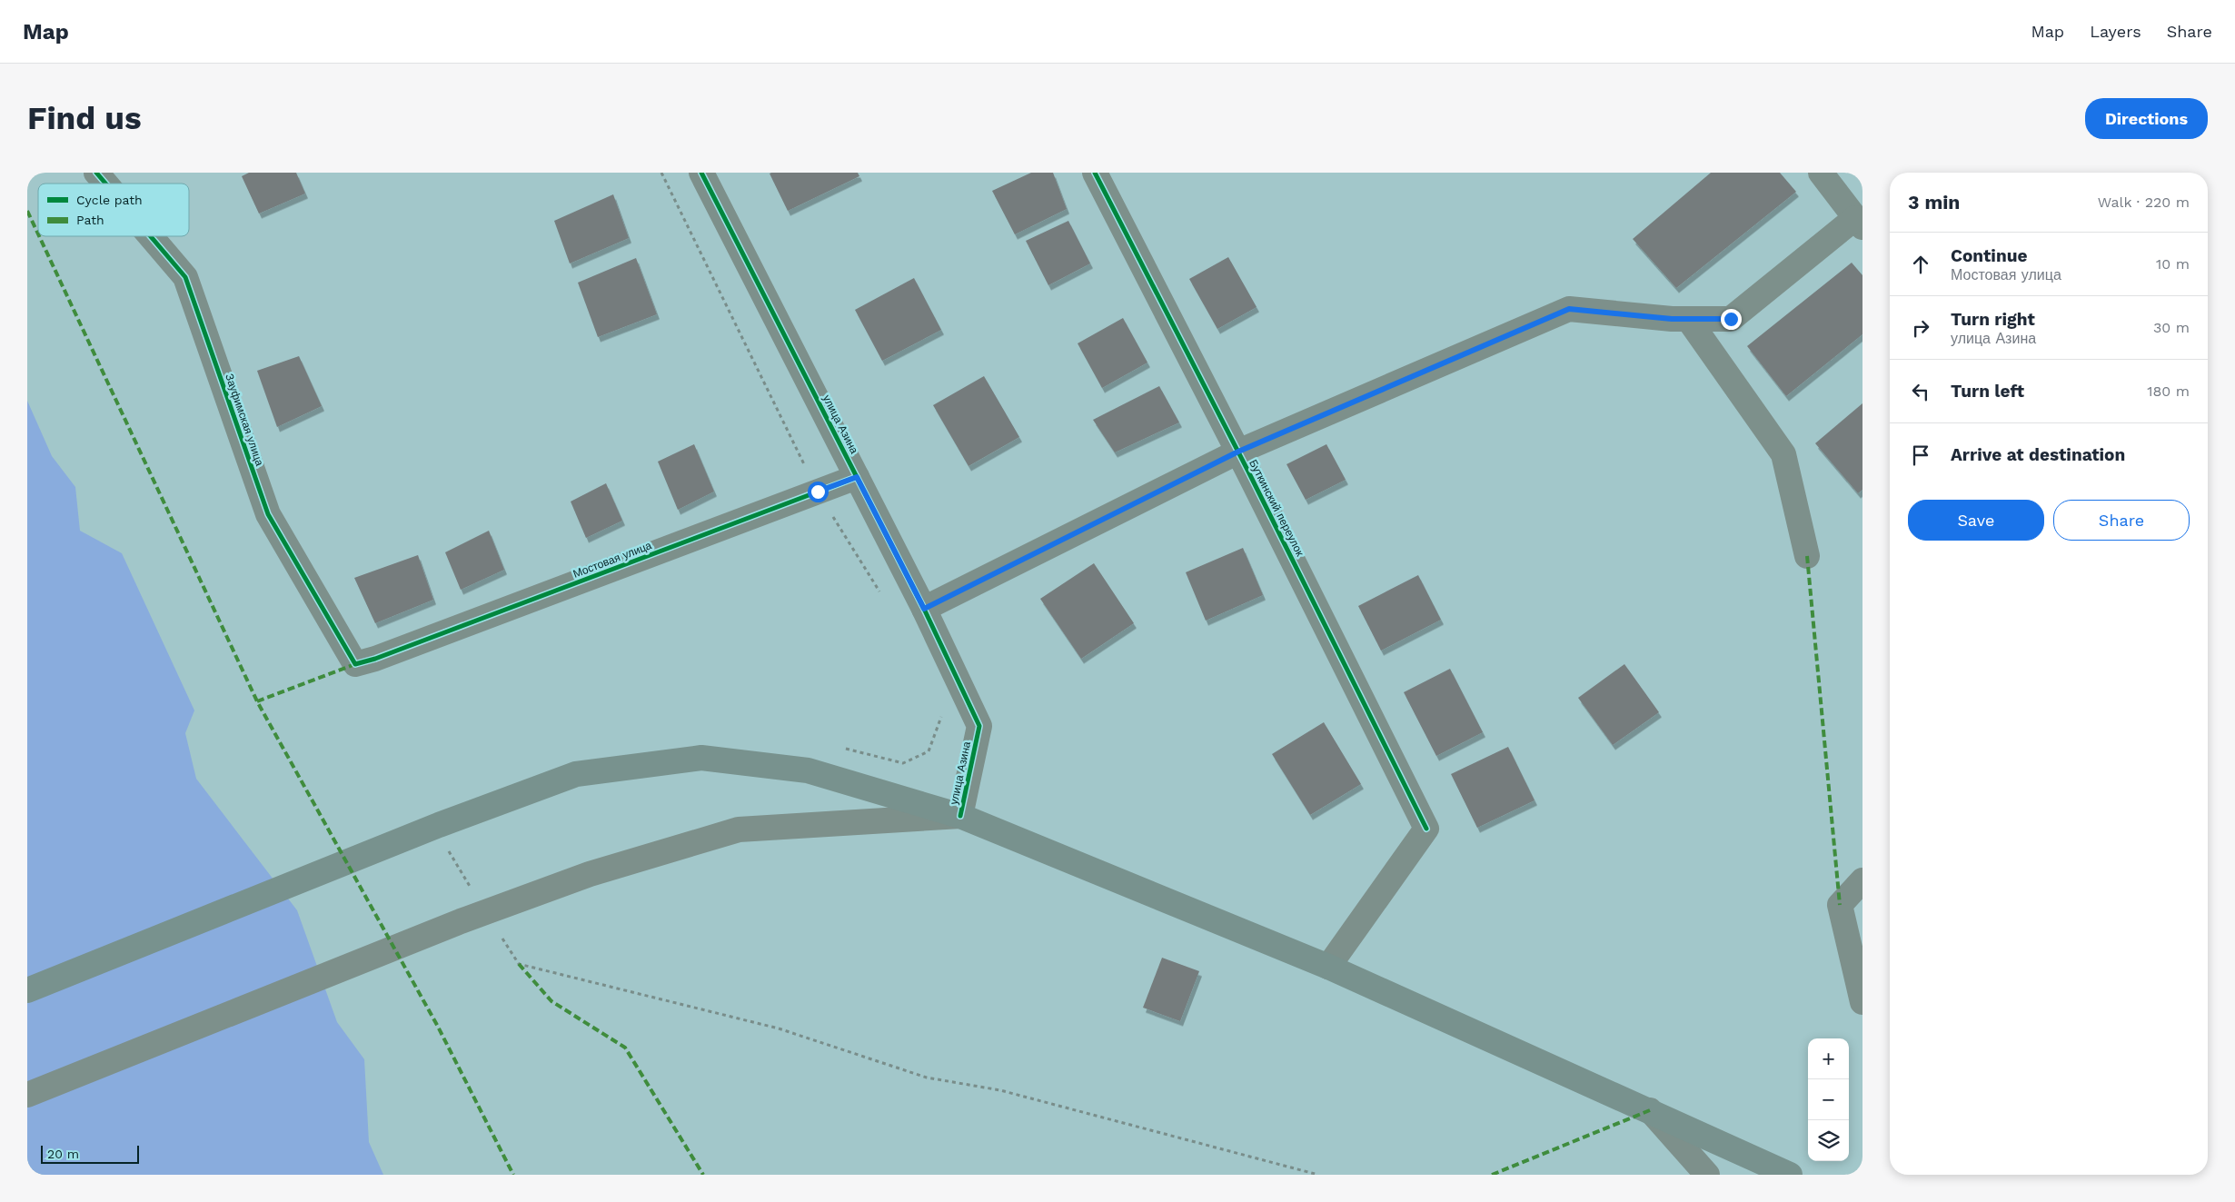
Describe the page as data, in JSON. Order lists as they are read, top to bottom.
{
  "streets": {
    "street": [
      "Зауфимская улица",
      "улица Азина",
      "Буткинский переулок",
      "Мостовая улица"
    ]
  },
  "crossings": [
    ["Зауфимская улица", "Мостовая улица"],
    ["улица Азина", "Мостовая улица"]
  ],
  "legend": ["Cycle path", "Path"],
  "scale_bar": "20 m",
  "page": {
    "header": "Map",
    "nav": ["Map", "Layers", "Share"],
    "buttons": [
      "Directions",
      ["Save", "Share"]
    ],
    "title": "Find us",
    "heading": ["3 min", "Walk · 220 m"],
    "list": [
      ["Continue", "Мостовая улица", "10 m"],
      ["Turn right", "улица Азина", "30 m"],
      ["Turn left", "180 m"],
      "Arrive at destination"
    ],
    "map_buttons": ["+", "−"],
    "scale": "20 m"
  }
}
